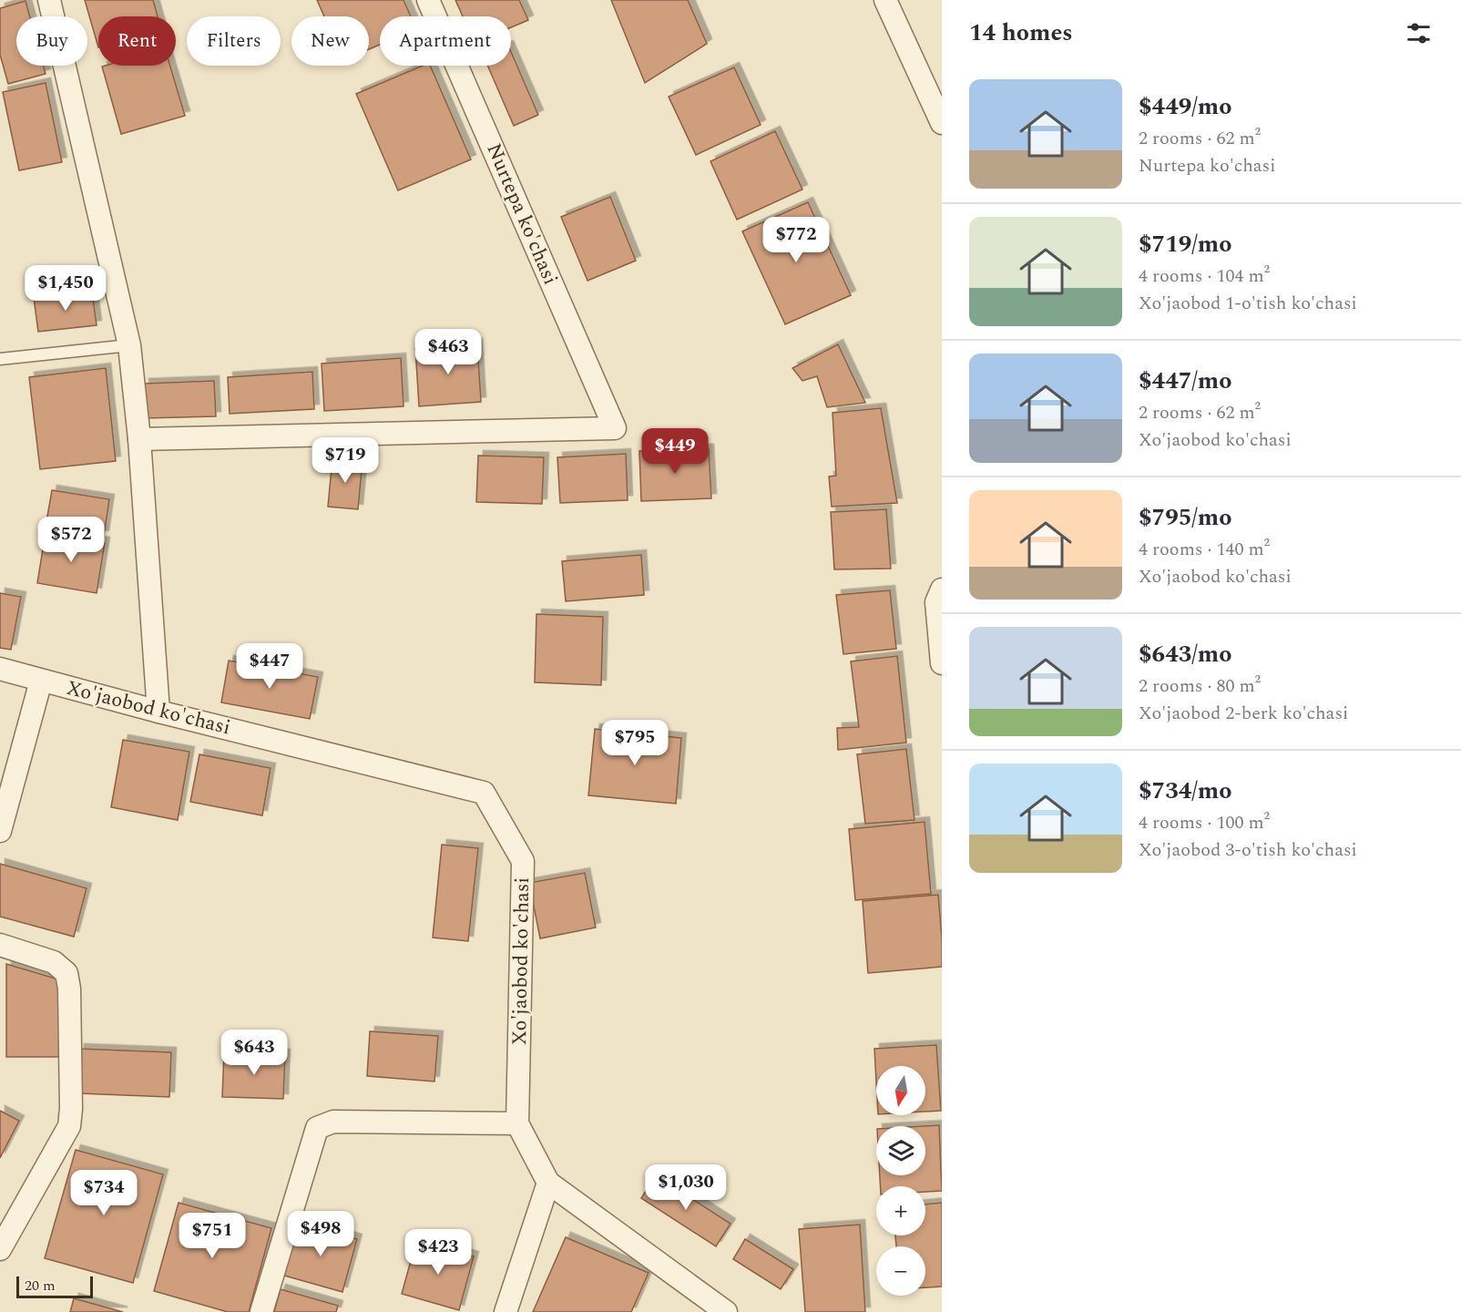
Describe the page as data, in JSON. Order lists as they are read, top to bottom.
{
  "streets": {
    "street": ["Nurtepa ko'chasi", "Xo'jaobod ko'chasi"]
  },
  "scale_bar": "20 m",
  "north": "bottom",
  "page": {
    "heading": "14 homes",
    "chip": [
      "Buy",
      "Rent",
      "Filters",
      "New",
      "Apartment"
    ],
    "list": [
      {
        "name": "$449/mo",
        "note": "2 rooms · 62 m² · Nurtepa ko'chasi"
      },
      {
        "name": "$719/mo",
        "note": "4 rooms · 104 m² · Xo'jaobod 1-o'tish ko'chasi"
      },
      {
        "name": "$447/mo",
        "note": "2 rooms · 62 m² · Xo'jaobod ko'chasi"
      },
      {
        "name": "$795/mo",
        "note": "4 rooms · 140 m² · Xo'jaobod ko'chasi"
      },
      {
        "name": "$643/mo",
        "note": "2 rooms · 80 m² · Xo'jaobod 2-berk ko'chasi"
      },
      {
        "name": "$734/mo",
        "note": "4 rooms · 100 m² · Xo'jaobod 3-o'tish ko'chasi"
      }
    ],
    "price": [
      "$772",
      "$1,450",
      "$463",
      "$449",
      "$719",
      "$572",
      "$447",
      "$795",
      "$643",
      "$1,030",
      "$734",
      "$498",
      "$751",
      "$423"
    ],
    "map_buttons": ["+", "−"],
    "scale": "20 m"
  }
}
